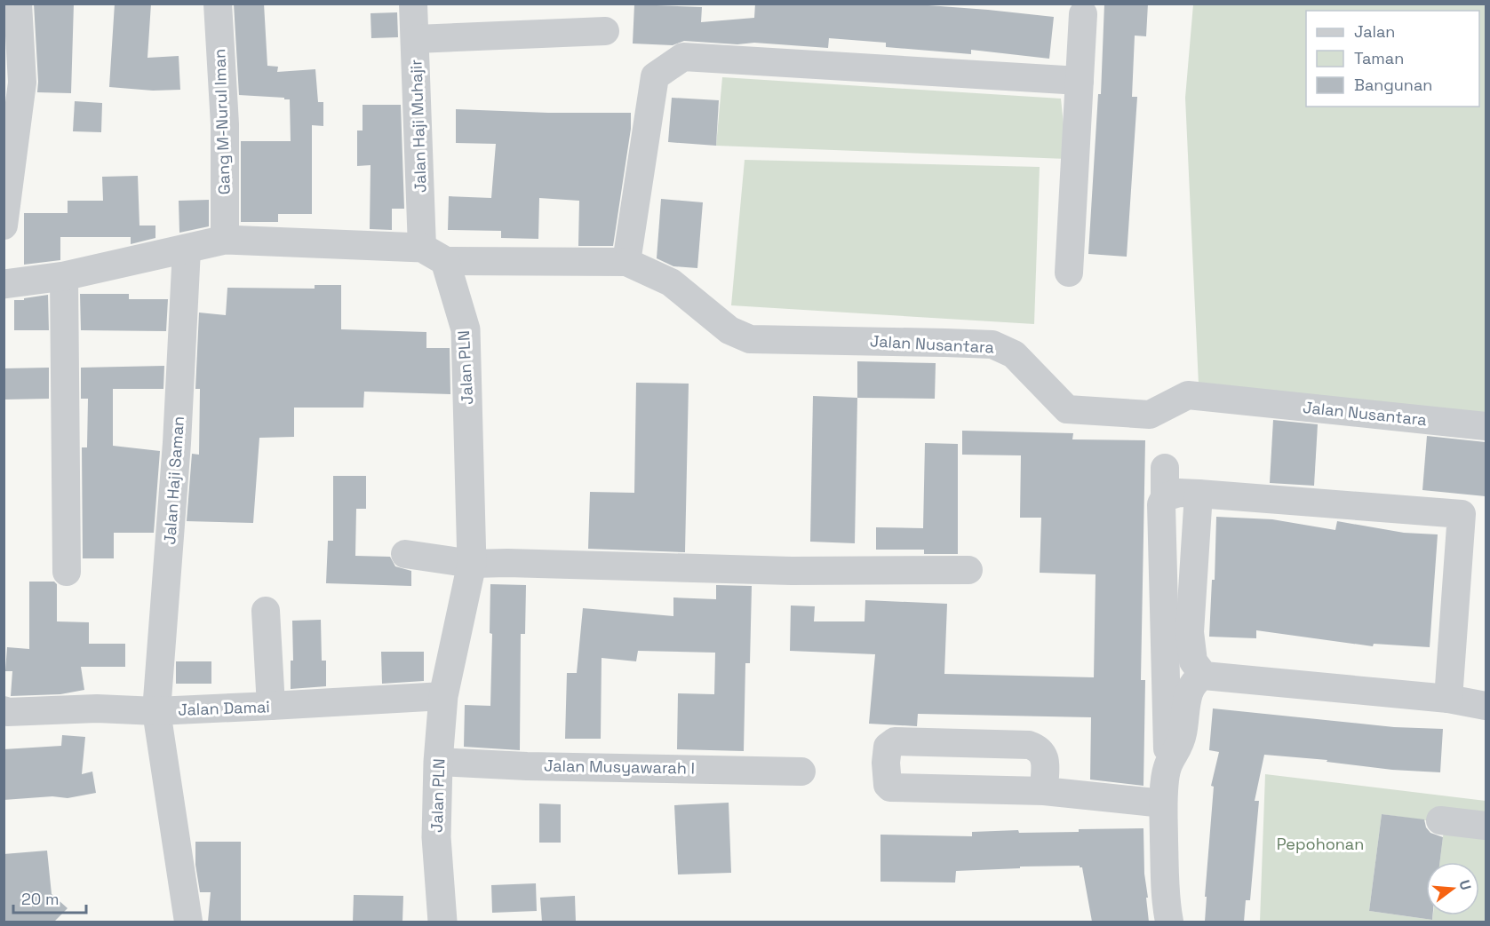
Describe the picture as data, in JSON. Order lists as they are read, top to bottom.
{
  "streets": {
    "street": [
      "Gang M-Nurul Iman",
      "Jalan Haji Muhajir",
      "Jalan Nusantara",
      "Jalan PLN",
      "Jalan Haji Saman",
      "Jalan Damai",
      "Jalan Musyawarah I"
    ]
  },
  "crossings": [
    ["Jalan Haji Muhajir", "Jalan PLN"],
    ["Jalan PLN", "Jalan Damai"],
    ["Jalan PLN", "Jalan Musyawarah I"],
    ["Jalan Haji Saman", "Jalan Damai"]
  ],
  "parks": ["Pepohonan"],
  "legend": ["Jalan", "Taman", "Bangunan"],
  "scale_bar": "20 m",
  "north": "right"
}
